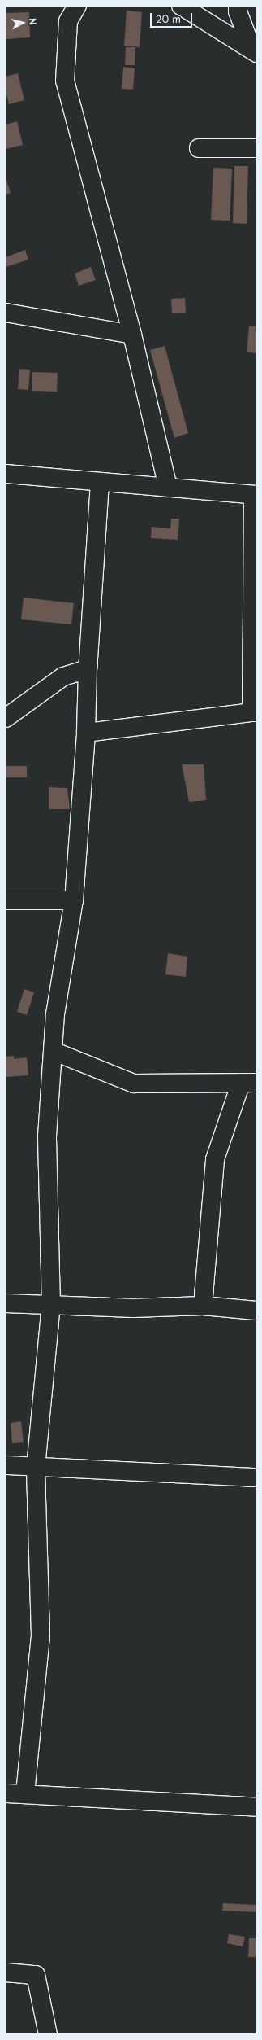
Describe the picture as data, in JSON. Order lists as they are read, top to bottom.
{
  "scale_bar": "20 m",
  "north": "right"
}
